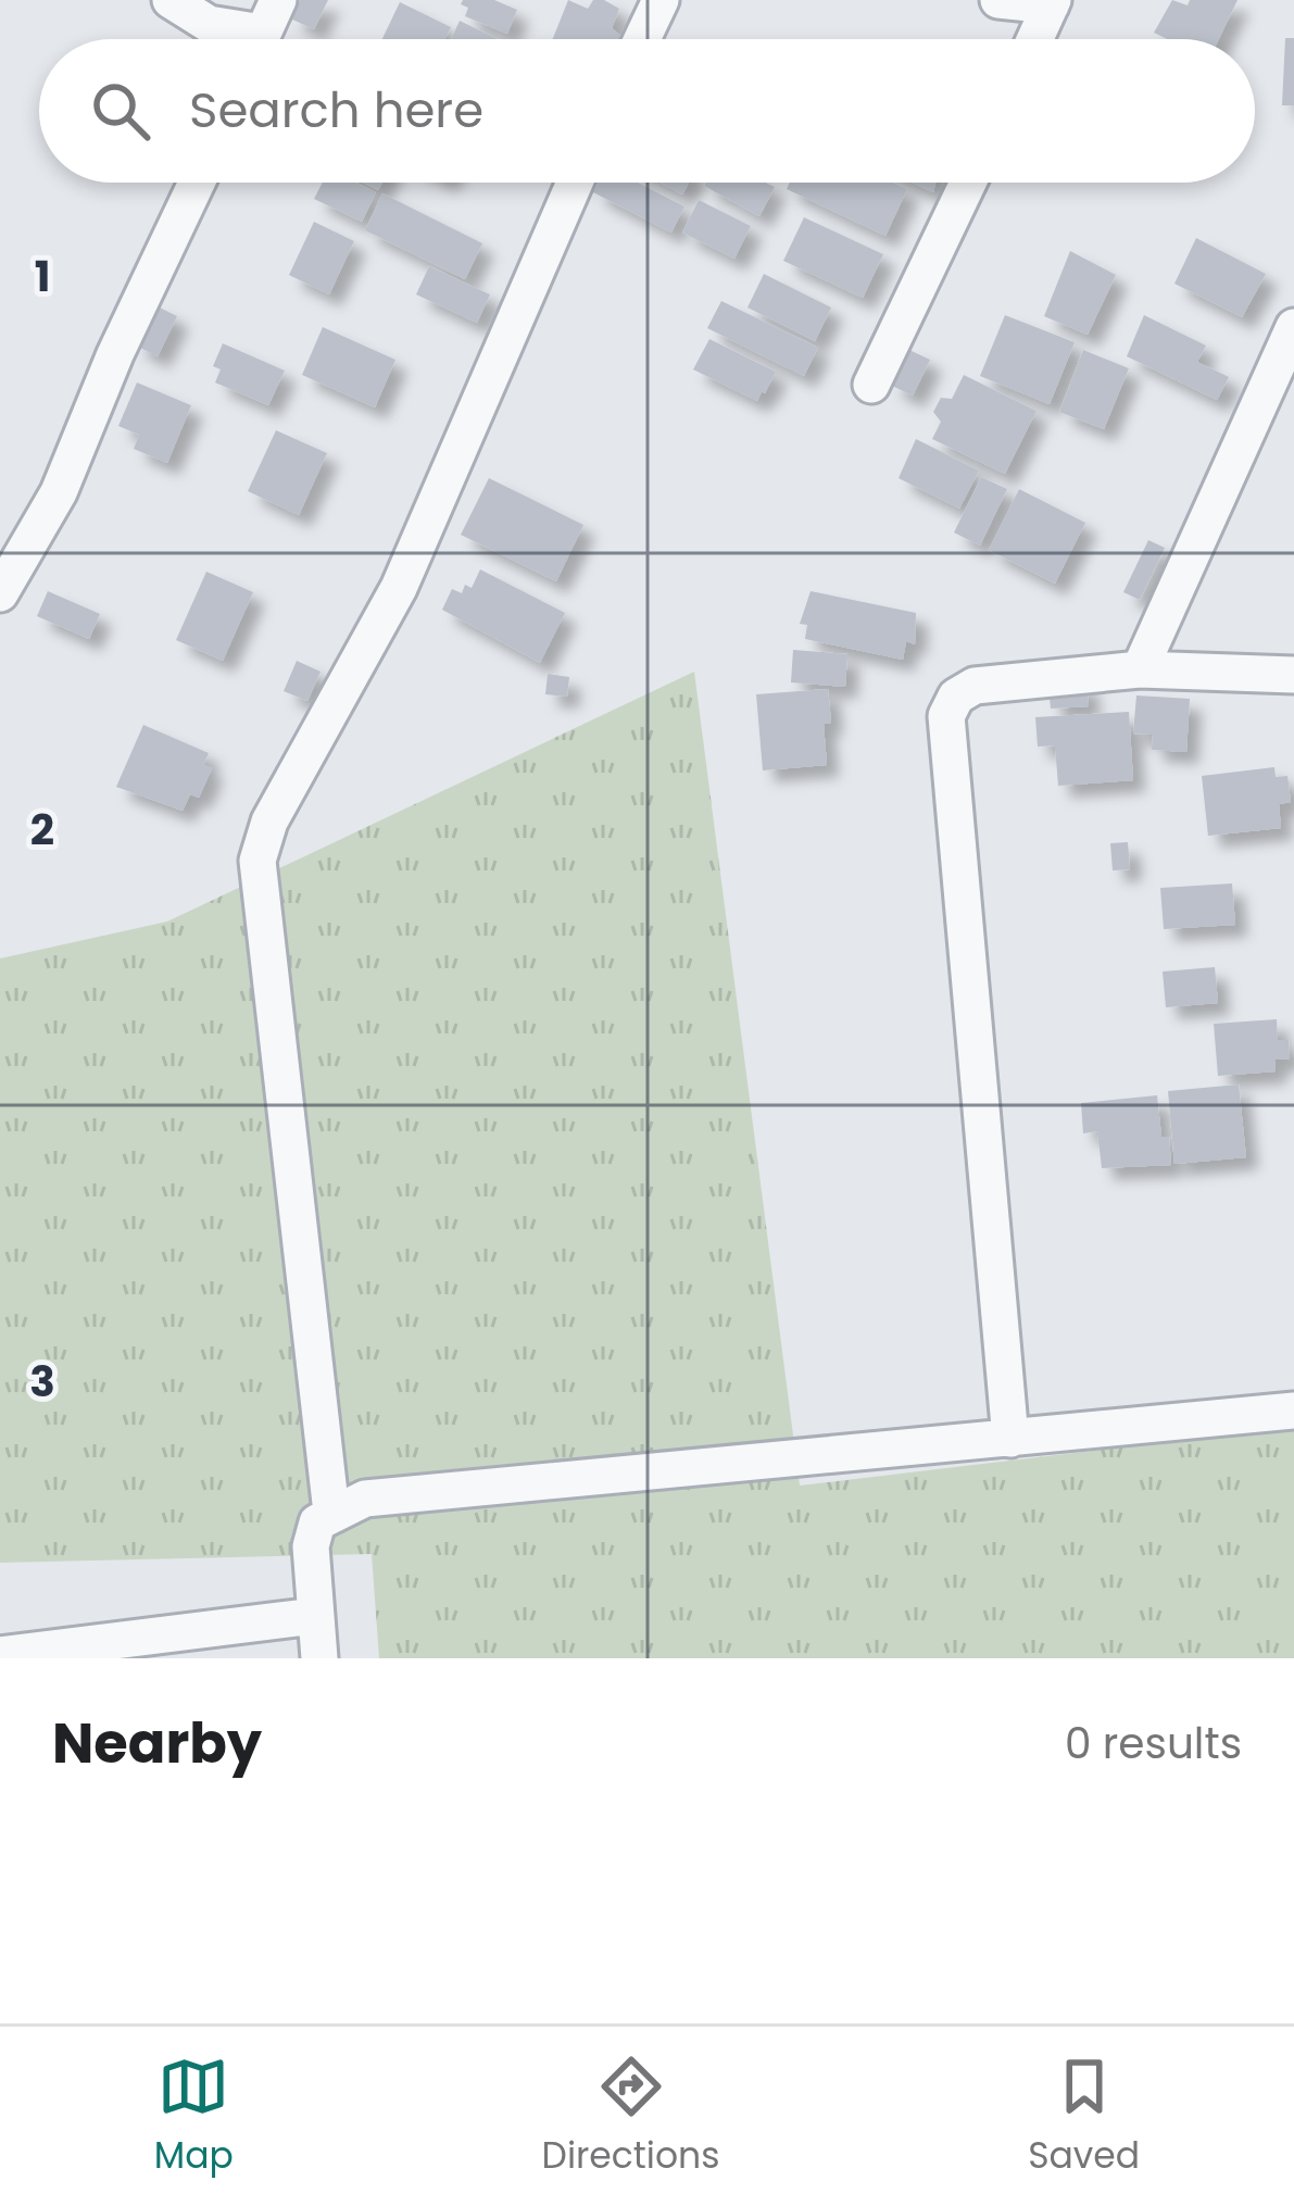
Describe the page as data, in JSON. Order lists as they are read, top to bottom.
{
  "page": {
    "search": "Search here",
    "heading": ["Nearby", "0 results"],
    "nav": ["Map", "Directions", "Saved"]
  },
  "grid": {
    "rows": ["1", "2", "3"]
  }
}
